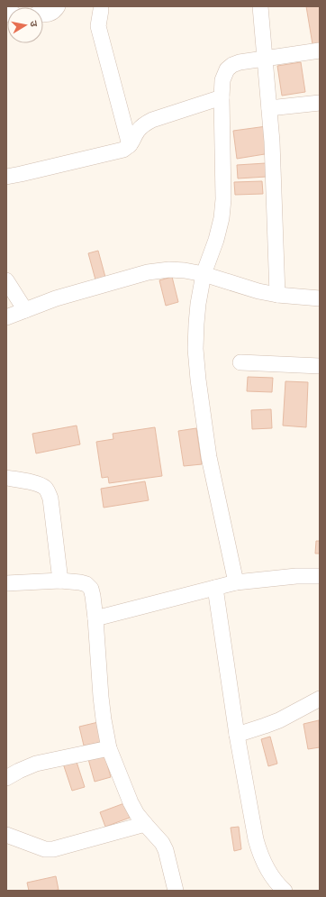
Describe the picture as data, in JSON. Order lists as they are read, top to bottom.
{
  "north": "right"
}
